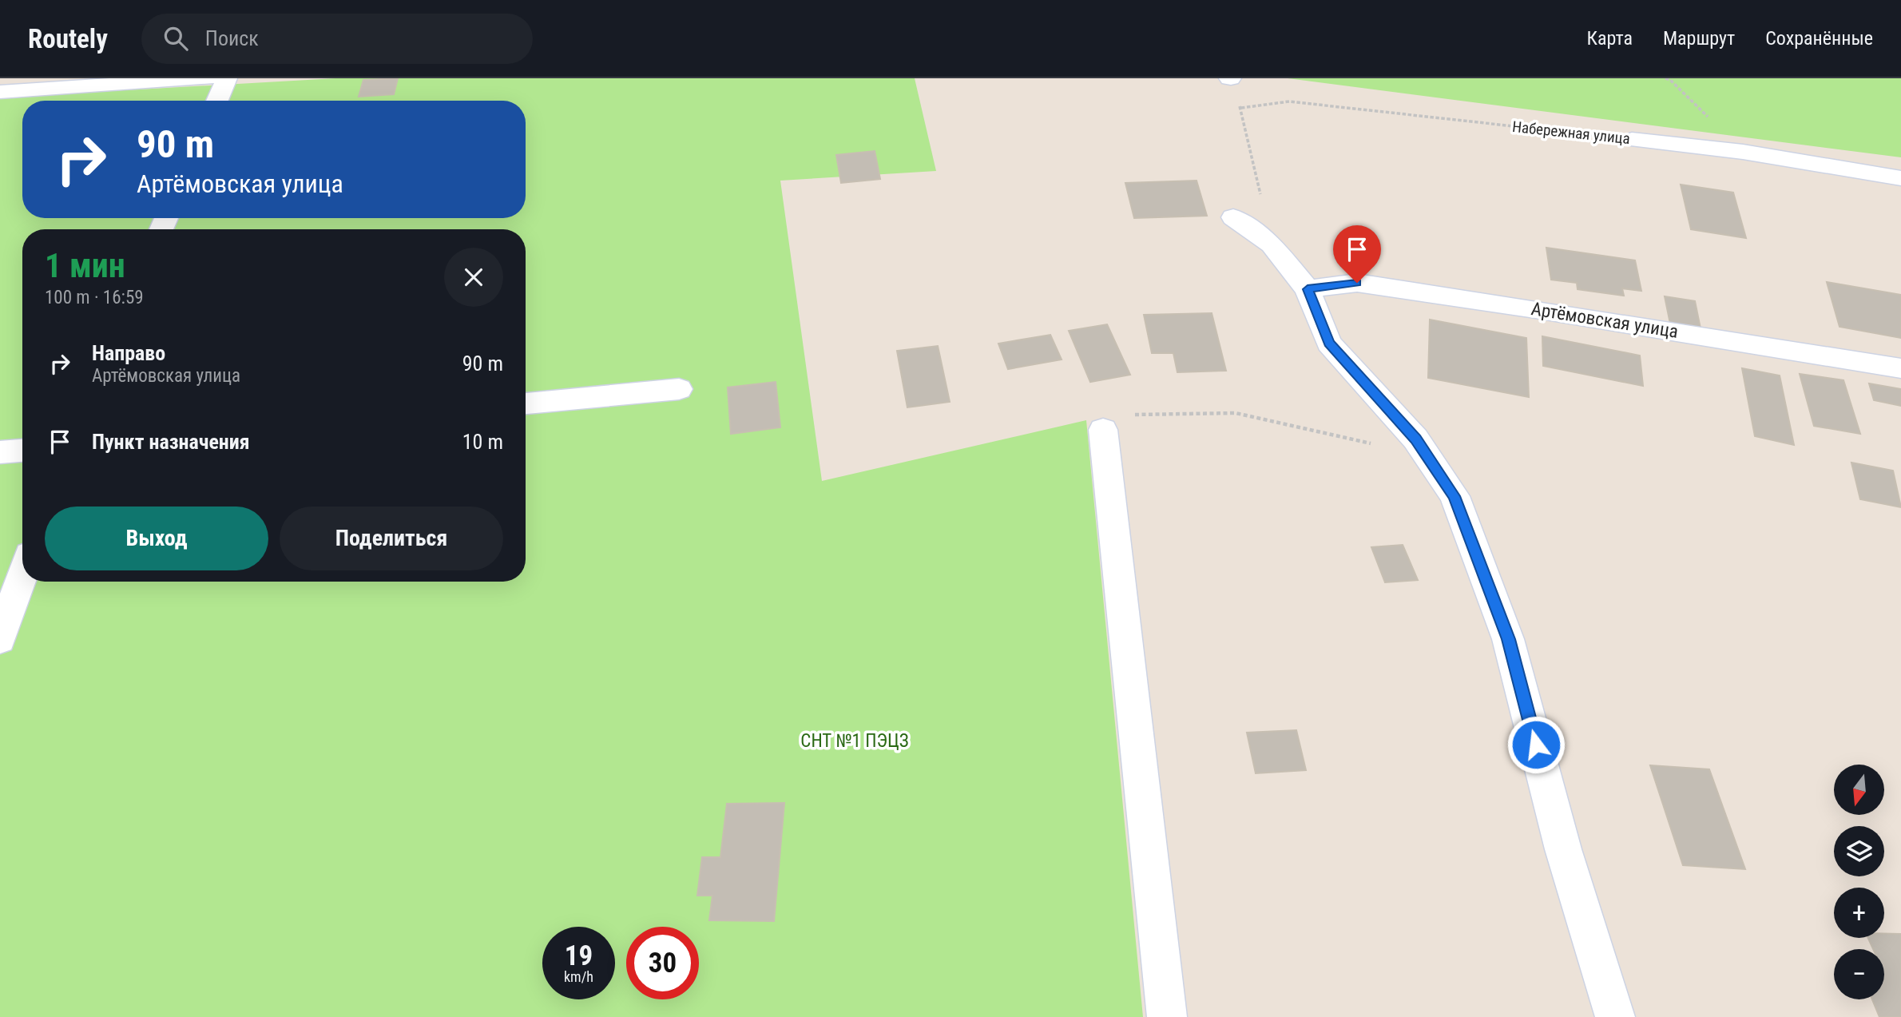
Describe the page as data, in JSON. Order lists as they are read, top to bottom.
{
  "streets": {
    "street": ["Набережная улица", "Артёмовская улица"]
  },
  "parks": ["СНТ №1 ПЭЦЗ"],
  "north": "bottom",
  "page": {
    "header": "Routely",
    "search": "Поиск",
    "nav": ["Карта", "Маршрут", "Сохранённые"],
    "turn": ["90 m", "Артёмовская улица"],
    "heading": ["1 мин", "100 m · 16:59"],
    "list": [
      {
        "name": "Направо",
        "note": "Артёмовская улица",
        "value": "90 m"
      },
      {
        "name": "Пункт назначения",
        "value": "10 m"
      }
    ],
    "buttons": ["Выход", "Поделиться"],
    "map_buttons": ["+", "−"],
    "speed": "19 km/h",
    "limit": "30"
  }
}
